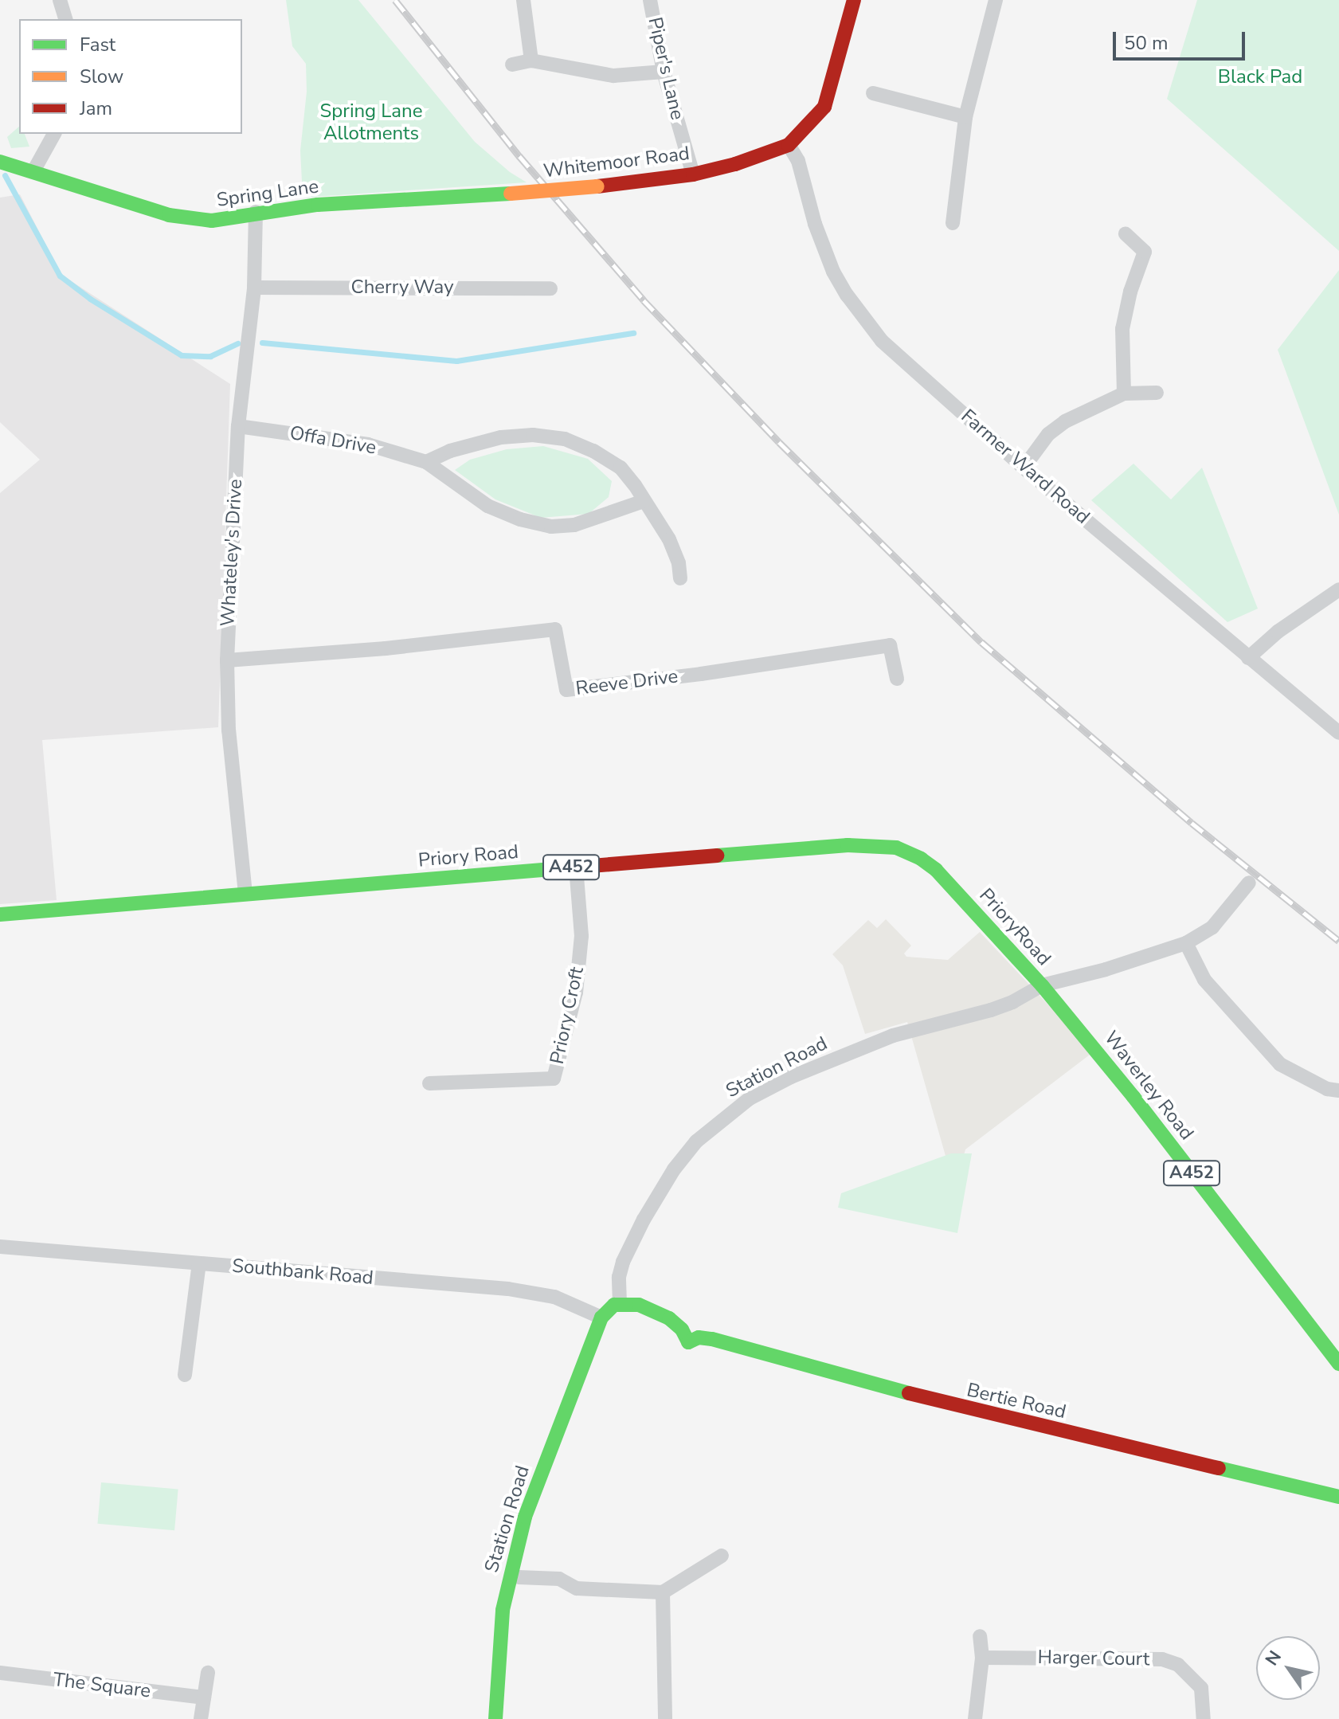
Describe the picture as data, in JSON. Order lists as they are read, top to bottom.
{
  "streets": {
    "street": [
      "Piper's Lane",
      "Whitemoor Road",
      "Spring Lane",
      "Cherry Way",
      "Offa Drive",
      "Farmer Ward Road",
      "Whateley's Drive",
      "Reeve Drive",
      "Priory Road",
      "A452",
      "PrioryRoad",
      "Priory Croft",
      "Station Road",
      "Waverley Road",
      "Southbank Road",
      "Bertie Road",
      "Harger Court",
      "The Square"
    ]
  },
  "crossings": [
    ["Piper's Lane", "Whitemoor Road"],
    ["Whitemoor Road", "Spring Lane"],
    ["Whitemoor Road", "Farmer Ward Road"],
    ["Spring Lane", "Whateley's Drive"],
    ["Cherry Way", "Whateley's Drive"],
    ["Offa Drive", "Whateley's Drive"],
    ["Whateley's Drive", "Reeve Drive"],
    ["Whateley's Drive", "Priory Road"],
    ["Priory Road", "PrioryRoad"],
    ["Priory Road", "Priory Croft"],
    ["PrioryRoad", "Station Road"],
    ["PrioryRoad", "Waverley Road"],
    ["Station Road", "Waverley Road"],
    ["Station Road", "Southbank Road"],
    ["Station Road", "Bertie Road"]
  ],
  "parks": ["Black Pad", "Spring Lane Allotments"],
  "legend": ["Fast", "Slow", "Jam"],
  "scale_bar": "50 m",
  "north": "top left"
}
